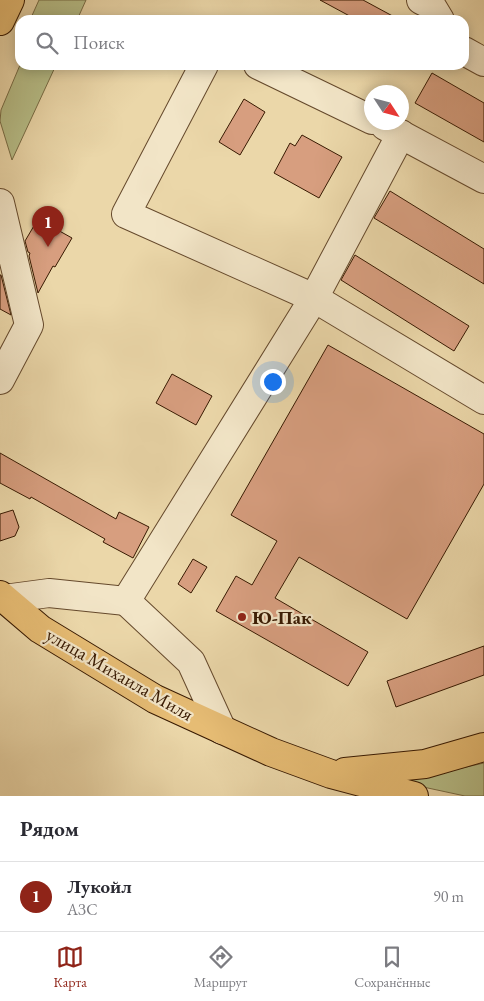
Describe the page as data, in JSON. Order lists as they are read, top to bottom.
{
  "streets": {
    "main road": ["улица Михаила Миля"]
  },
  "places": ["Ю-Пак"],
  "north": "bottom right",
  "page": {
    "search": "Поиск",
    "pins": "1",
    "heading": "Рядом",
    "list": [
      {
        "mark": "1",
        "name": "Лукойл",
        "note": "АЗС",
        "value": "90 m"
      }
    ],
    "nav": ["Карта", "Маршрут", "Сохранённые"]
  }
}
